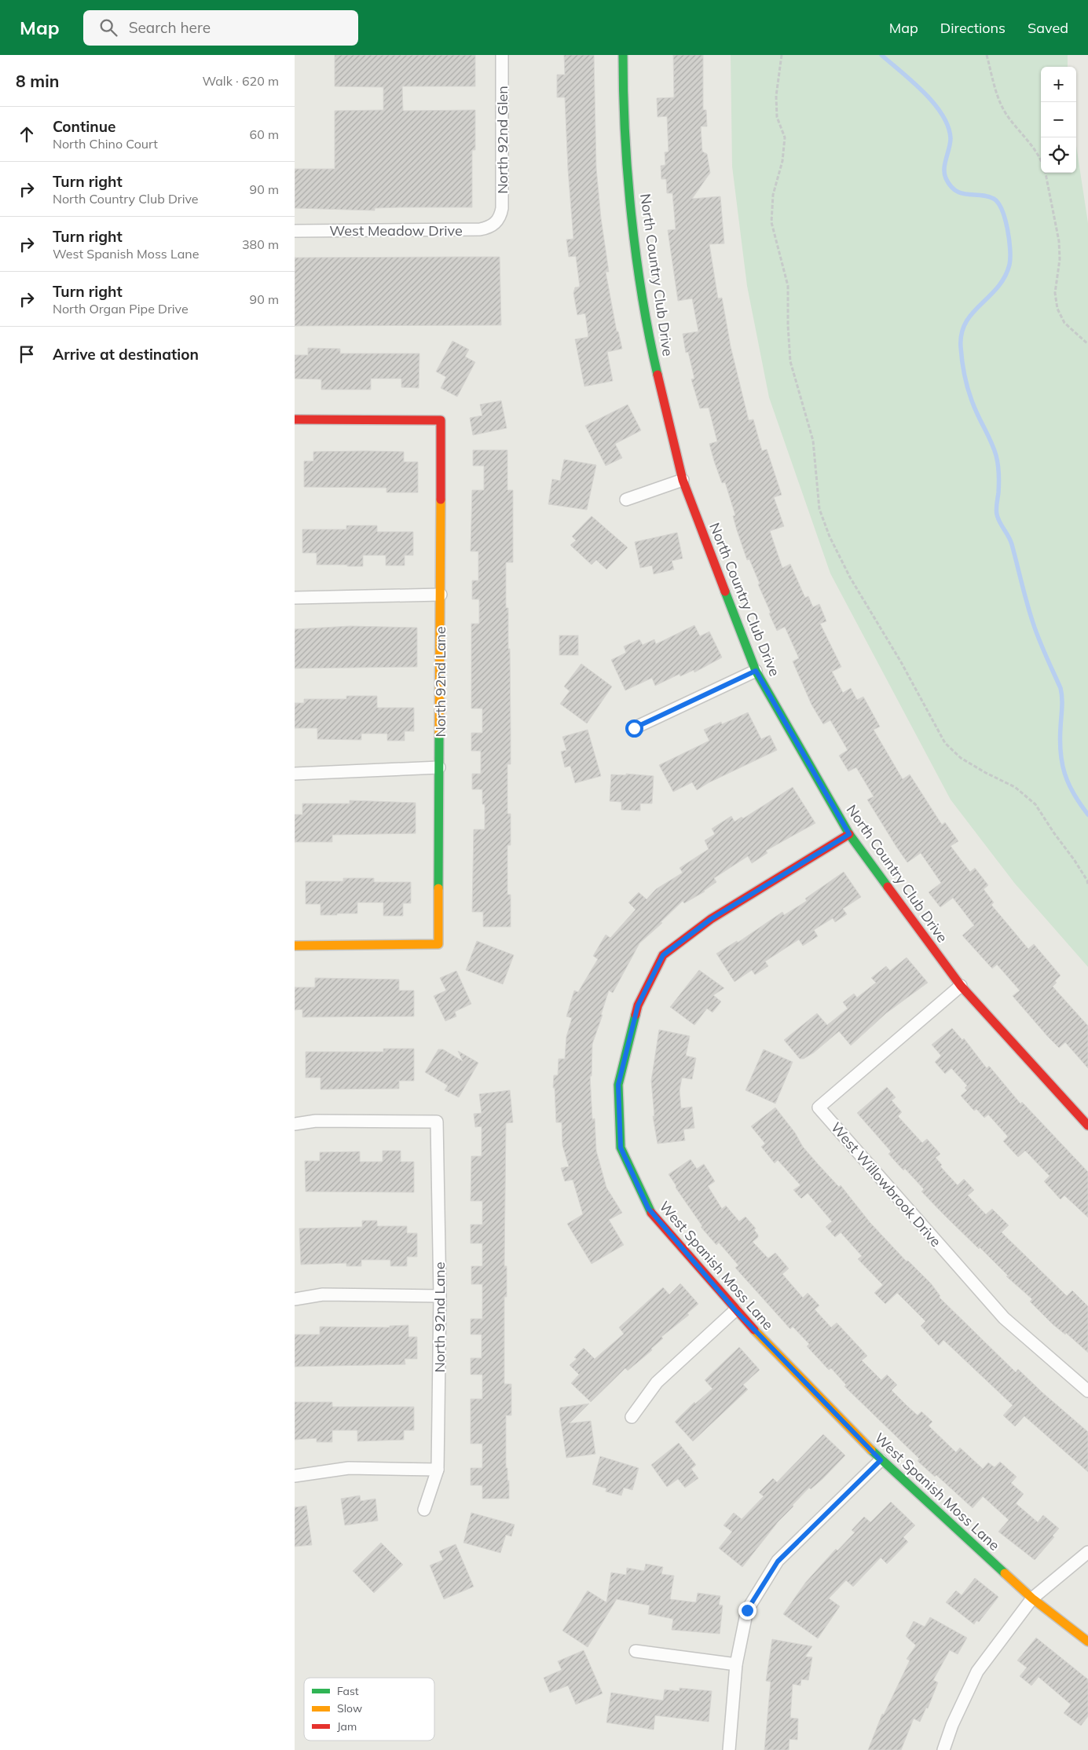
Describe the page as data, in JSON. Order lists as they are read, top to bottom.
{
  "streets": {
    "street": [
      "North 92nd Glen",
      "West Meadow Drive",
      "North Country Club Drive",
      "North 92nd Lane",
      "West Willowbrook Drive",
      "West Spanish Moss Lane"
    ]
  },
  "crossings": [
    ["North 92nd Glen", "West Meadow Drive"],
    ["North Country Club Drive", "West Willowbrook Drive"],
    ["North Country Club Drive", "West Spanish Moss Lane"]
  ],
  "legend": ["Fast", "Slow", "Jam"],
  "page": {
    "header": "Map",
    "search": "Search here",
    "nav": ["Map", "Directions", "Saved"],
    "heading": ["8 min", "Walk · 620 m"],
    "map_buttons": ["+", "−"],
    "list": [
      ["Continue", "North Chino Court", "60 m"],
      ["Turn right", "North Country Club Drive", "90 m"],
      ["Turn right", "West Spanish Moss Lane", "380 m"],
      ["Turn right", "North Organ Pipe Drive", "90 m"],
      "Arrive at destination"
    ]
  }
}
